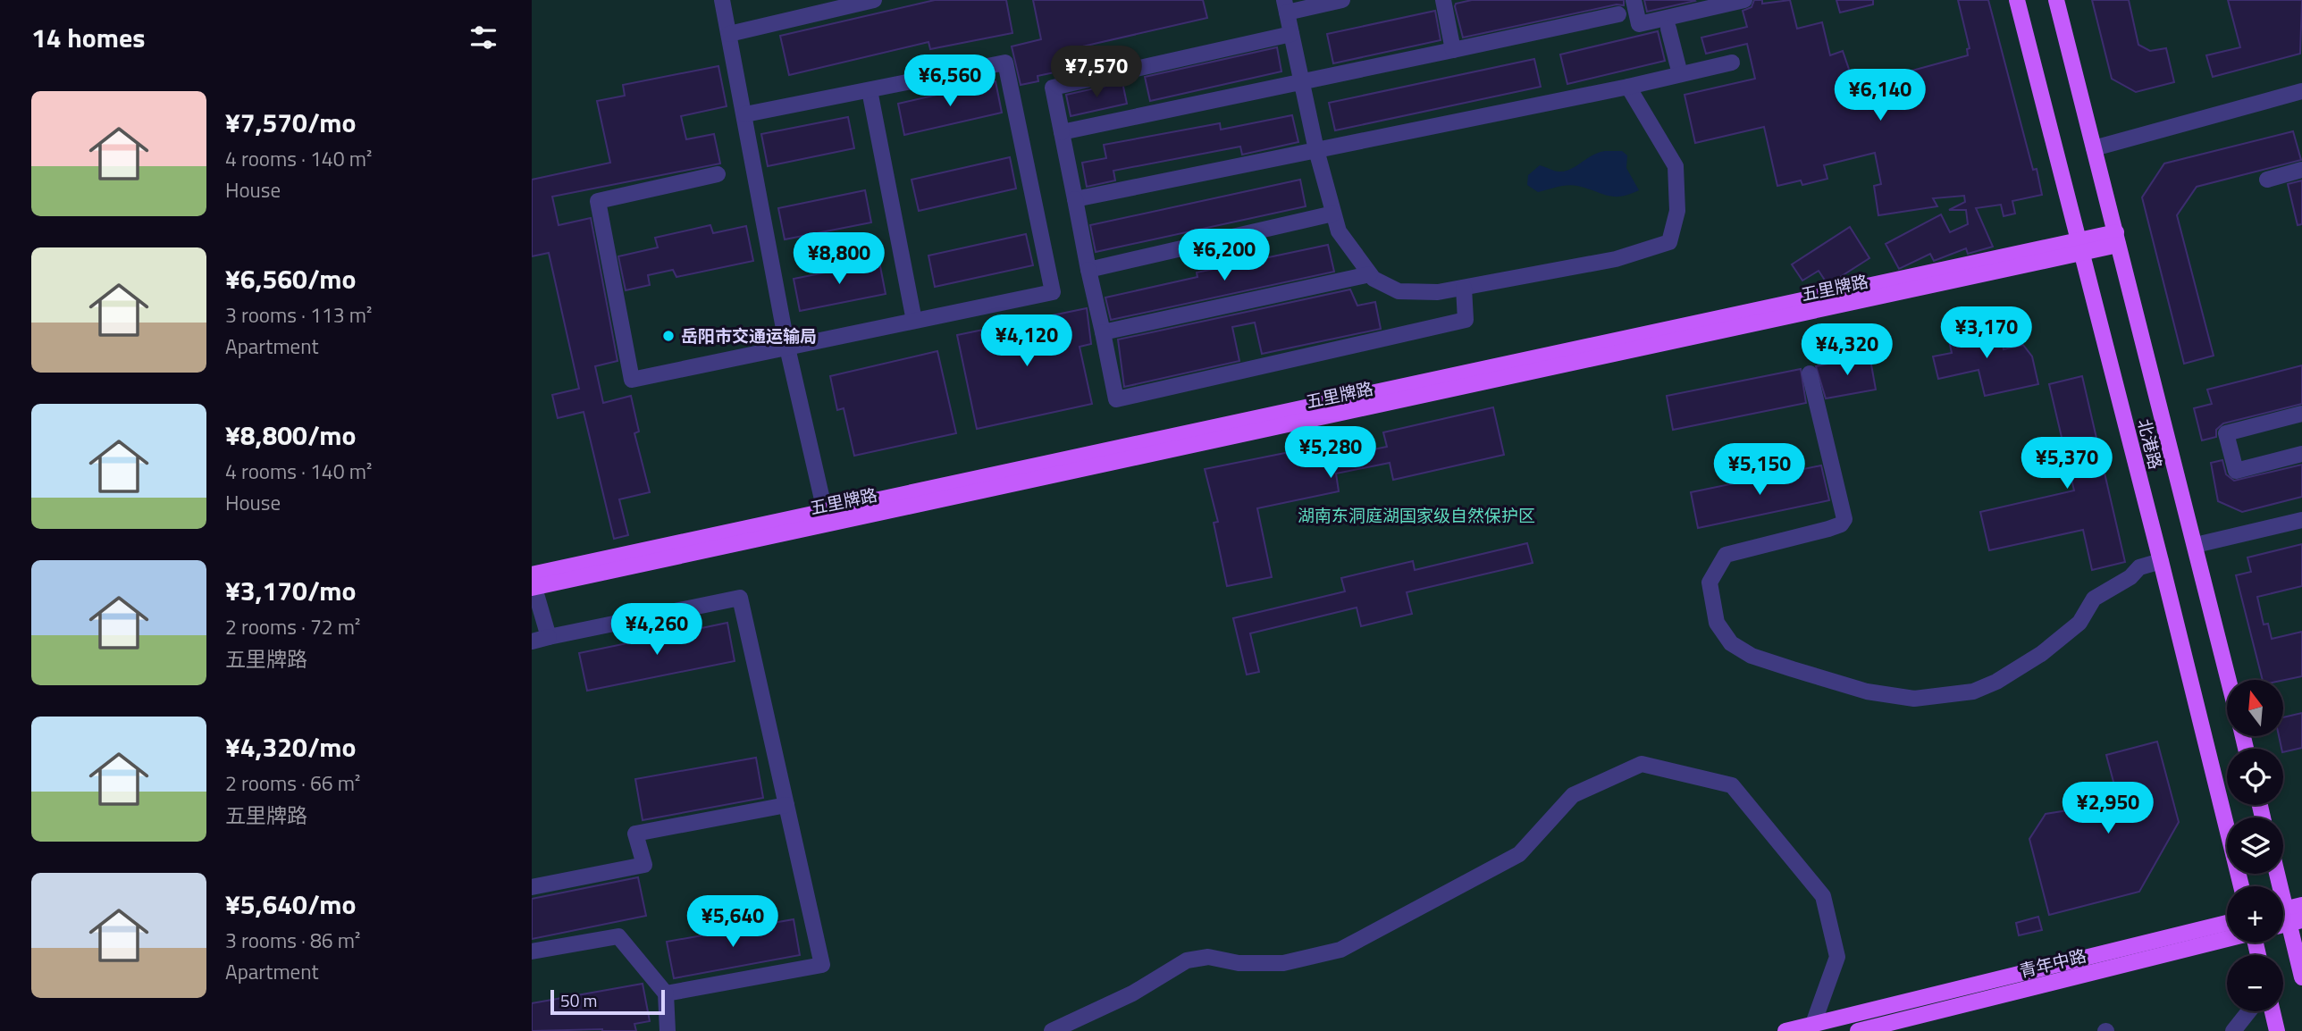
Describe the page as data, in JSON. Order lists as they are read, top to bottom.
{
  "streets": {
    "main road": ["五里牌路", "北港路", "青年中路"]
  },
  "crossings": [
    ["五里牌路", "北港路"]
  ],
  "parks": ["湖南东洞庭湖国家级自然保护区"],
  "places": ["岳阳市交通运输局"],
  "scale_bar": "50 m",
  "north": "top",
  "page": {
    "heading": "14 homes",
    "price": [
      "¥7,570",
      "¥6,560",
      "¥6,140",
      "¥6,200",
      "¥8,800",
      "¥3,170",
      "¥4,120",
      "¥4,320",
      "¥5,280",
      "¥5,370",
      "¥5,150",
      "¥4,260",
      "¥2,950",
      "¥5,640"
    ],
    "list": [
      {
        "name": "¥7,570/mo",
        "note": "4 rooms · 140 m² · House"
      },
      {
        "name": "¥6,560/mo",
        "note": "3 rooms · 113 m² · Apartment"
      },
      {
        "name": "¥8,800/mo",
        "note": "4 rooms · 140 m² · House"
      },
      {
        "name": "¥3,170/mo",
        "note": "2 rooms · 72 m² · 五里牌路"
      },
      {
        "name": "¥4,320/mo",
        "note": "2 rooms · 66 m² · 五里牌路"
      },
      {
        "name": "¥5,640/mo",
        "note": "3 rooms · 86 m² · Apartment"
      }
    ],
    "map_buttons": ["+", "−"],
    "scale": "50 m"
  }
}
